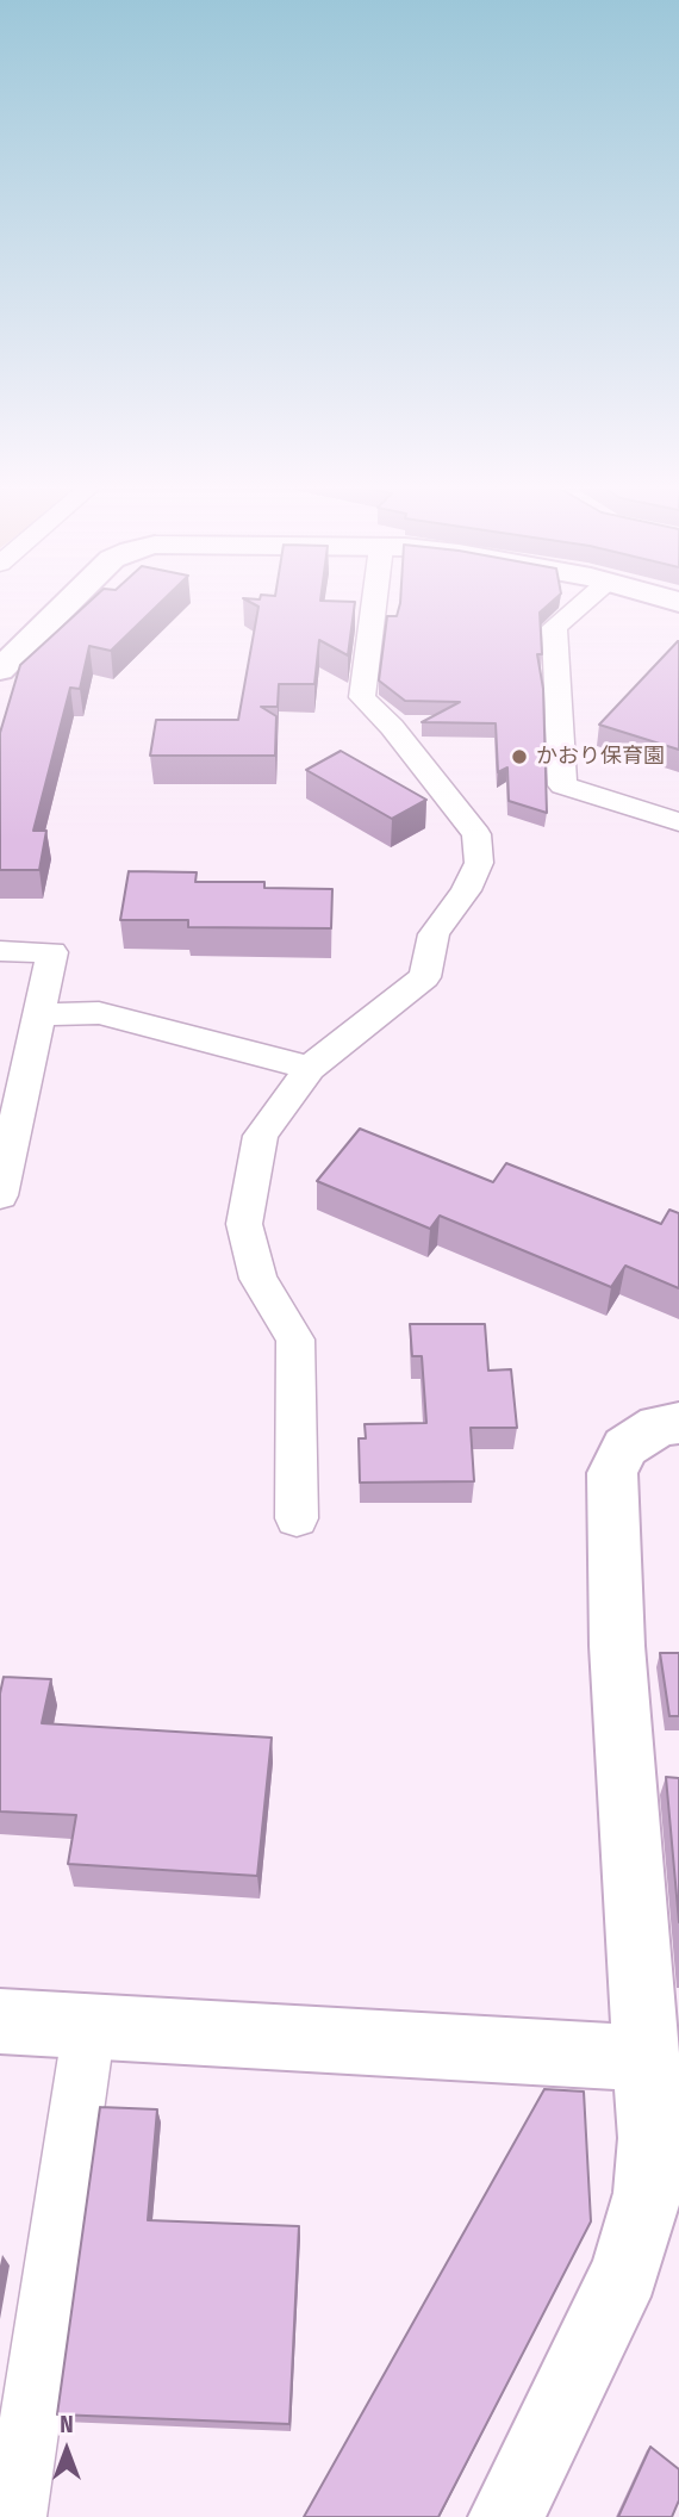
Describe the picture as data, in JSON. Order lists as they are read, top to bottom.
{
  "places": ["かおり保育園"],
  "north": "top"
}
